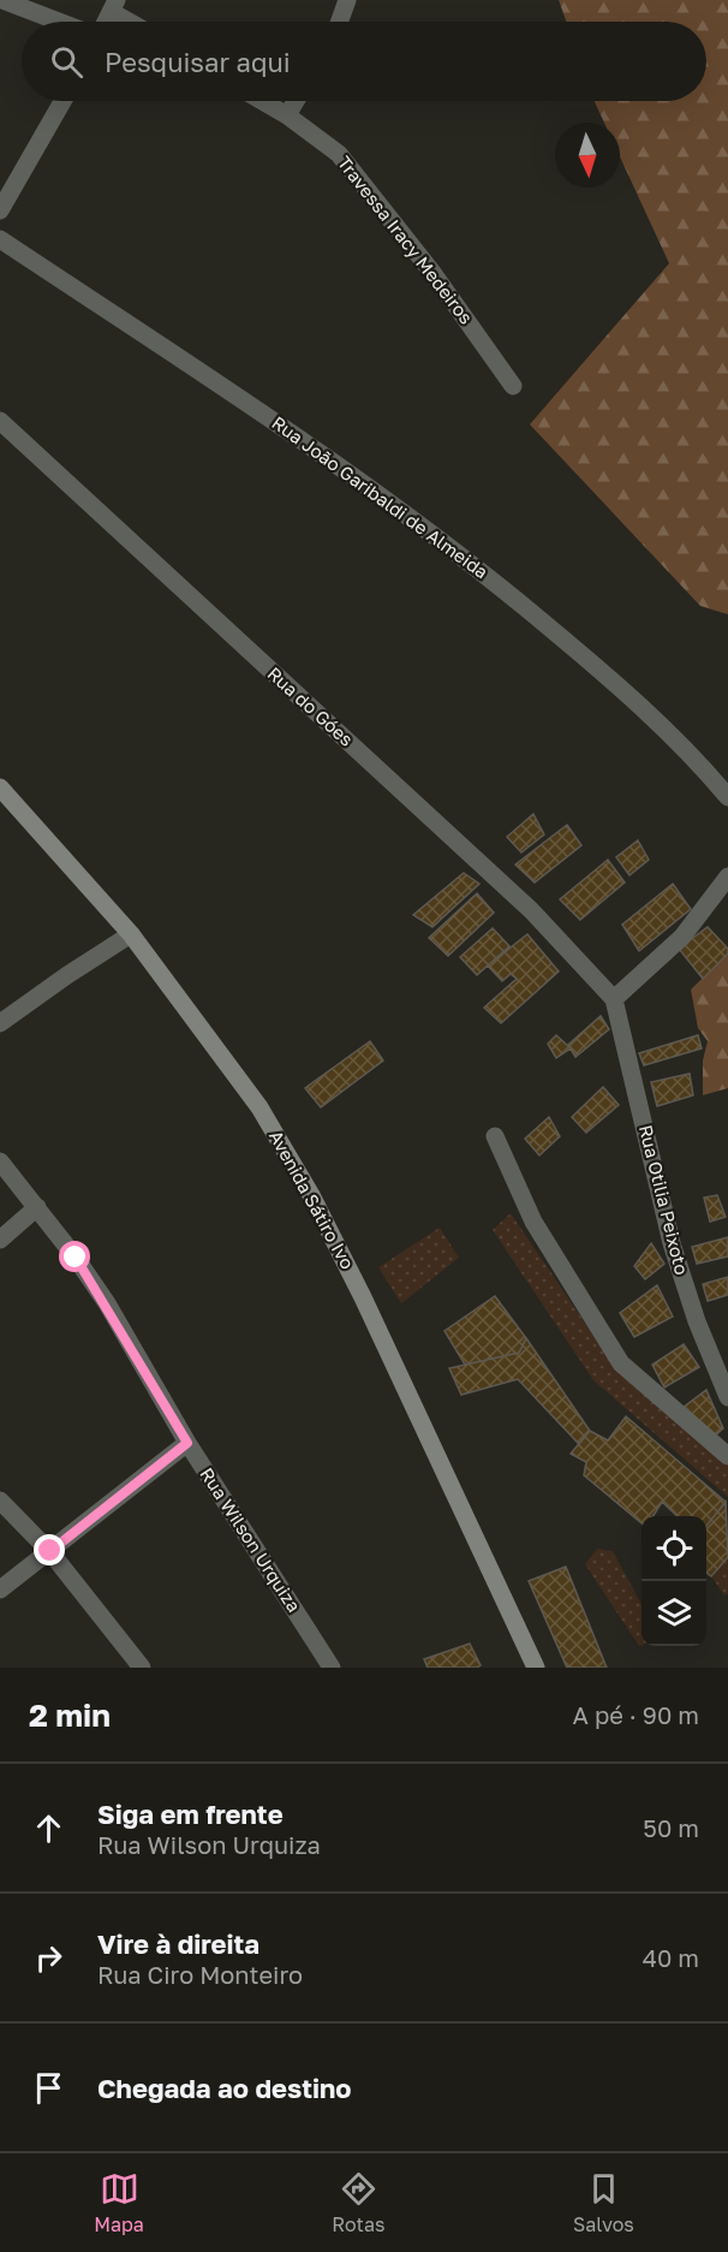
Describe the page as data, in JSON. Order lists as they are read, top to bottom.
{
  "streets": {
    "main road": ["Avenida Sátiro Ivo"],
    "street": [
      "Travessa Iracy Medeiros",
      "Rua João Garibaldi de Almeida",
      "Rua do Góes",
      "Rua Otilia Peixoto",
      "Rua Wilson Urquiza"
    ]
  },
  "crossings": [
    ["Rua do Góes", "Rua Otilia Peixoto"]
  ],
  "north": "bottom",
  "page": {
    "search": "Pesquisar aqui",
    "heading": ["2 min", "A pé · 90 m"],
    "list": [
      ["Siga em frente", "Rua Wilson Urquiza", "50 m"],
      ["Vire à direita", "Rua Ciro Monteiro", "40 m"],
      "Chegada ao destino"
    ],
    "nav": ["Mapa", "Rotas", "Salvos"]
  }
}
